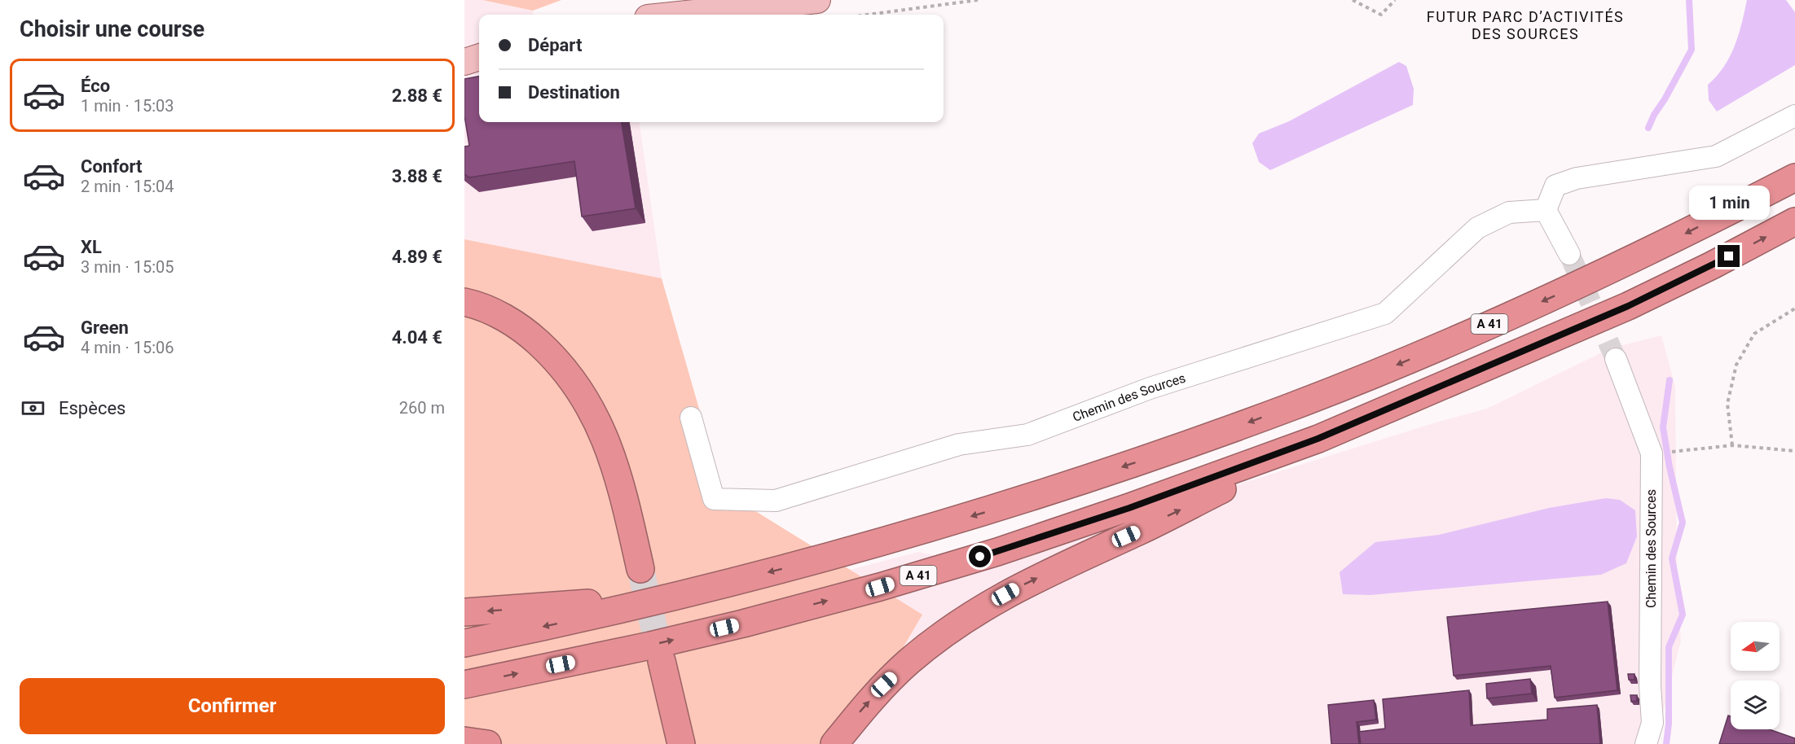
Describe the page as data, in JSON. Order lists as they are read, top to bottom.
{
  "streets": {
    "highway": ["A 41"],
    "lane": ["Chemin des Sources"]
  },
  "districts": ["FUTUR PARC D’ACTIVITÉS DES SOURCES"],
  "north": "left",
  "page": {
    "heading": "Choisir une course",
    "banner": ["Départ", "Destination"],
    "list": [
      {
        "name": "Éco",
        "note": "1 min · 15:03",
        "value": "2.88 €"
      },
      {
        "name": "Confort",
        "note": "2 min · 15:04",
        "value": "3.88 €"
      },
      {
        "name": "XL",
        "note": "3 min · 15:05",
        "value": "4.89 €"
      },
      {
        "name": "Green",
        "note": "4 min · 15:06",
        "value": "4.04 €"
      }
    ],
    "bubble": "1 min",
    "pay": ["Espèces", "260 m"],
    "buttons": "Confirmer"
  }
}
